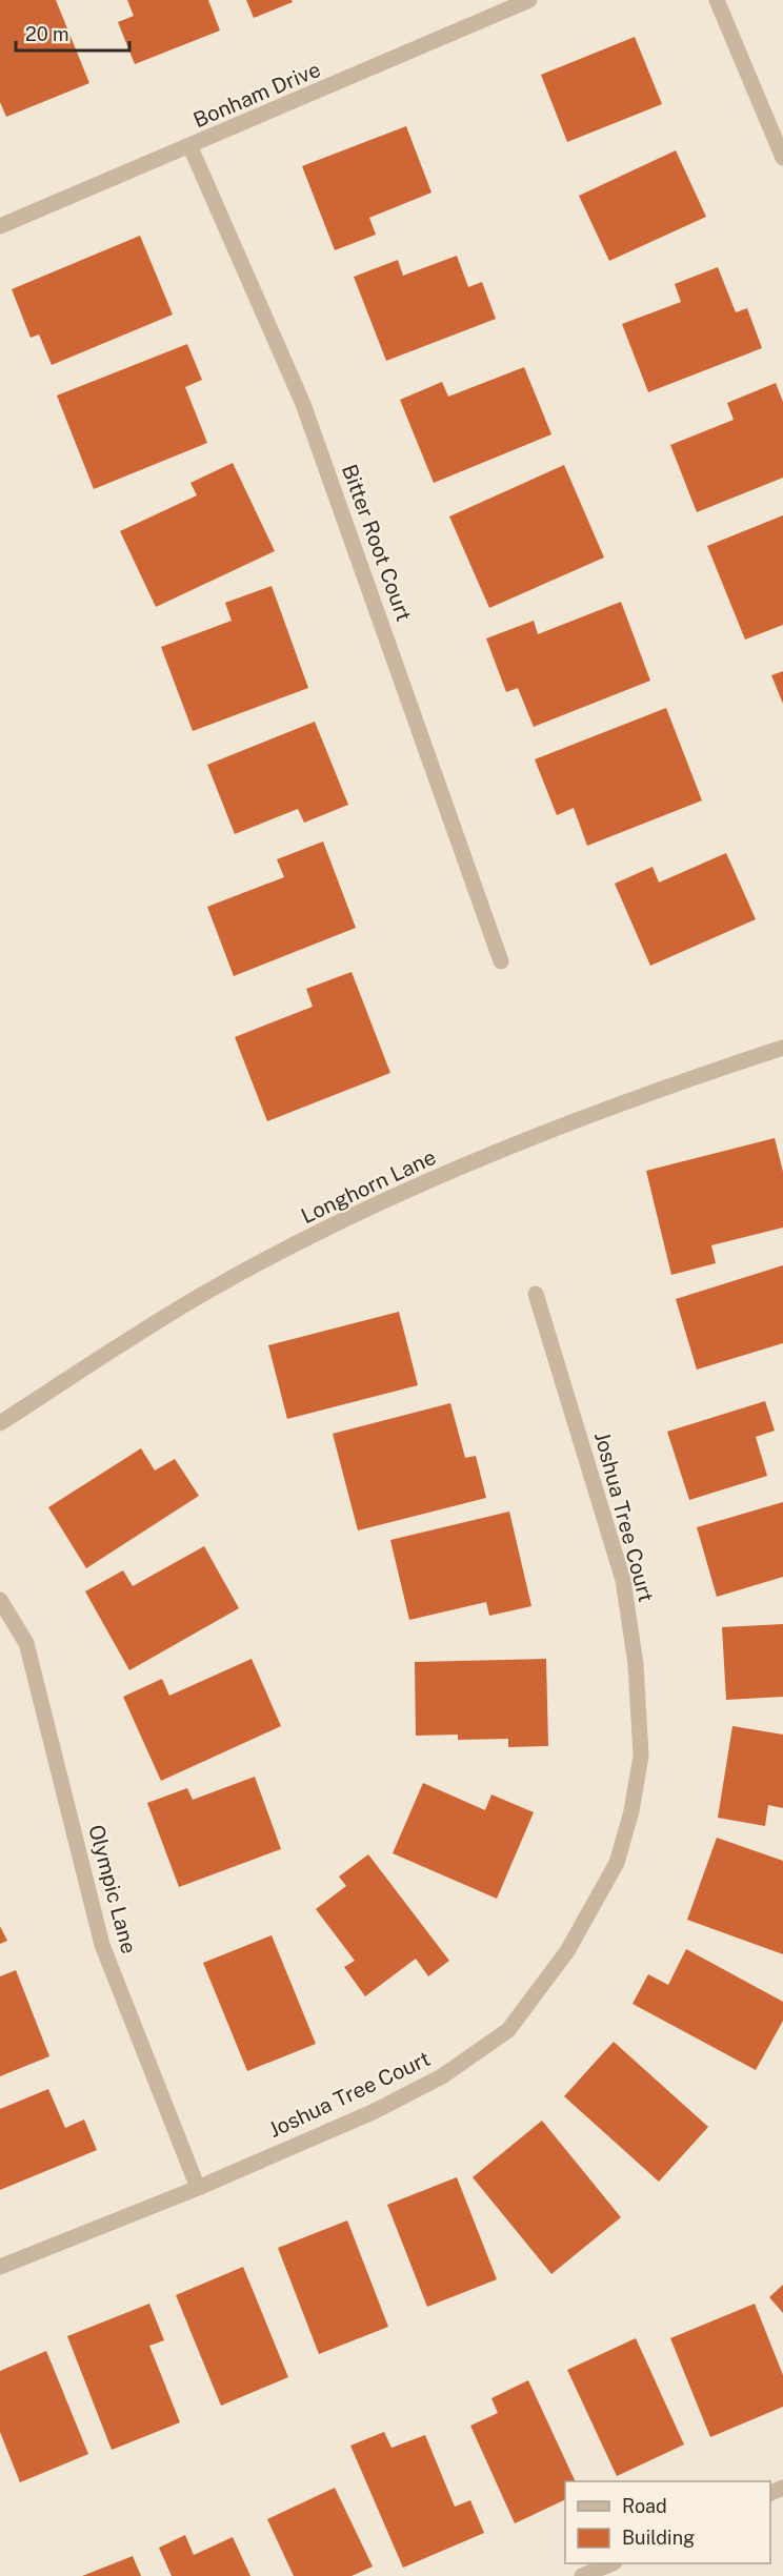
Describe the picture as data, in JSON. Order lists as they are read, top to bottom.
{
  "streets": {
    "street": [
      "Bonham Drive",
      "Bitter Root Court",
      "Longhorn Lane",
      "Joshua Tree Court",
      "Olympic Lane"
    ]
  },
  "crossings": [
    ["Bonham Drive", "Bitter Root Court"],
    ["Joshua Tree Court", "Olympic Lane"]
  ],
  "legend": ["Road", "Building"],
  "scale_bar": "20 m"
}
